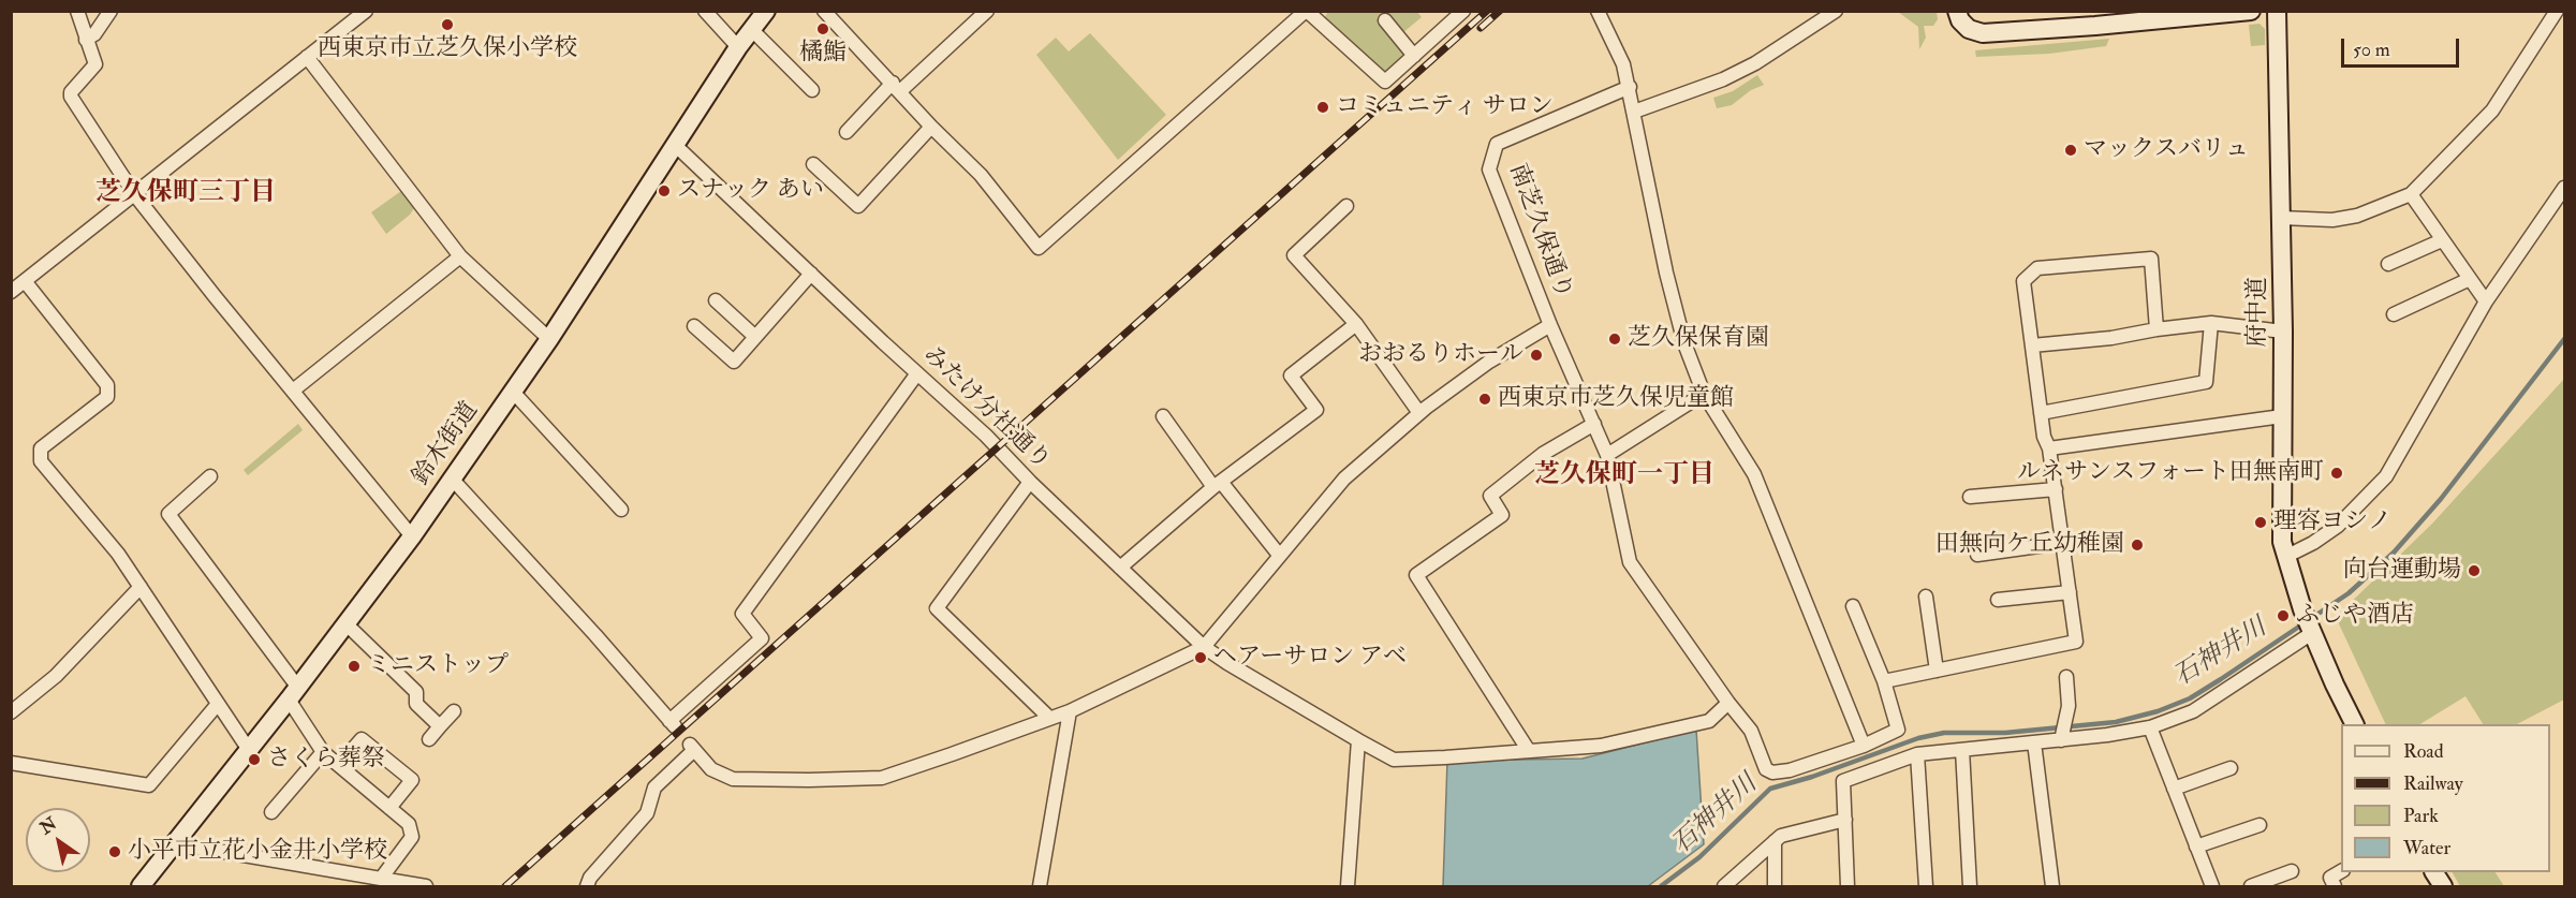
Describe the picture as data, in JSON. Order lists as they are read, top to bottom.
{
  "streets": {
    "main road": ["府中道", "鈴木街道"],
    "street": ["南芝久保通り", "みたけ分社通り"]
  },
  "crossings": [
    ["みたけ分社通り", "鈴木街道"]
  ],
  "districts": ["芝久保町三丁目", "芝久保町一丁目"],
  "water": ["石神井川"],
  "places": [
    "西東京市立芝久保小学校",
    "橘鮨",
    "コミュニティ サロン",
    "マックスバリュ",
    "スナック あい",
    "芝久保保育園",
    "おおるりホール",
    "西東京市芝久保児童館",
    "ルネサンスフォート田無南町",
    "理容ヨシノ",
    "田無向ケ丘幼稚園",
    "向台運動場",
    "ふじや酒店",
    "ヘアーサロン アベ",
    "ミニストップ",
    "さくら葬祭",
    "小平市立花小金井小学校"
  ],
  "legend": [
    "Road",
    "Railway",
    "Park",
    "Water"
  ],
  "scale_bar": "50 m",
  "north": "top left"
}
